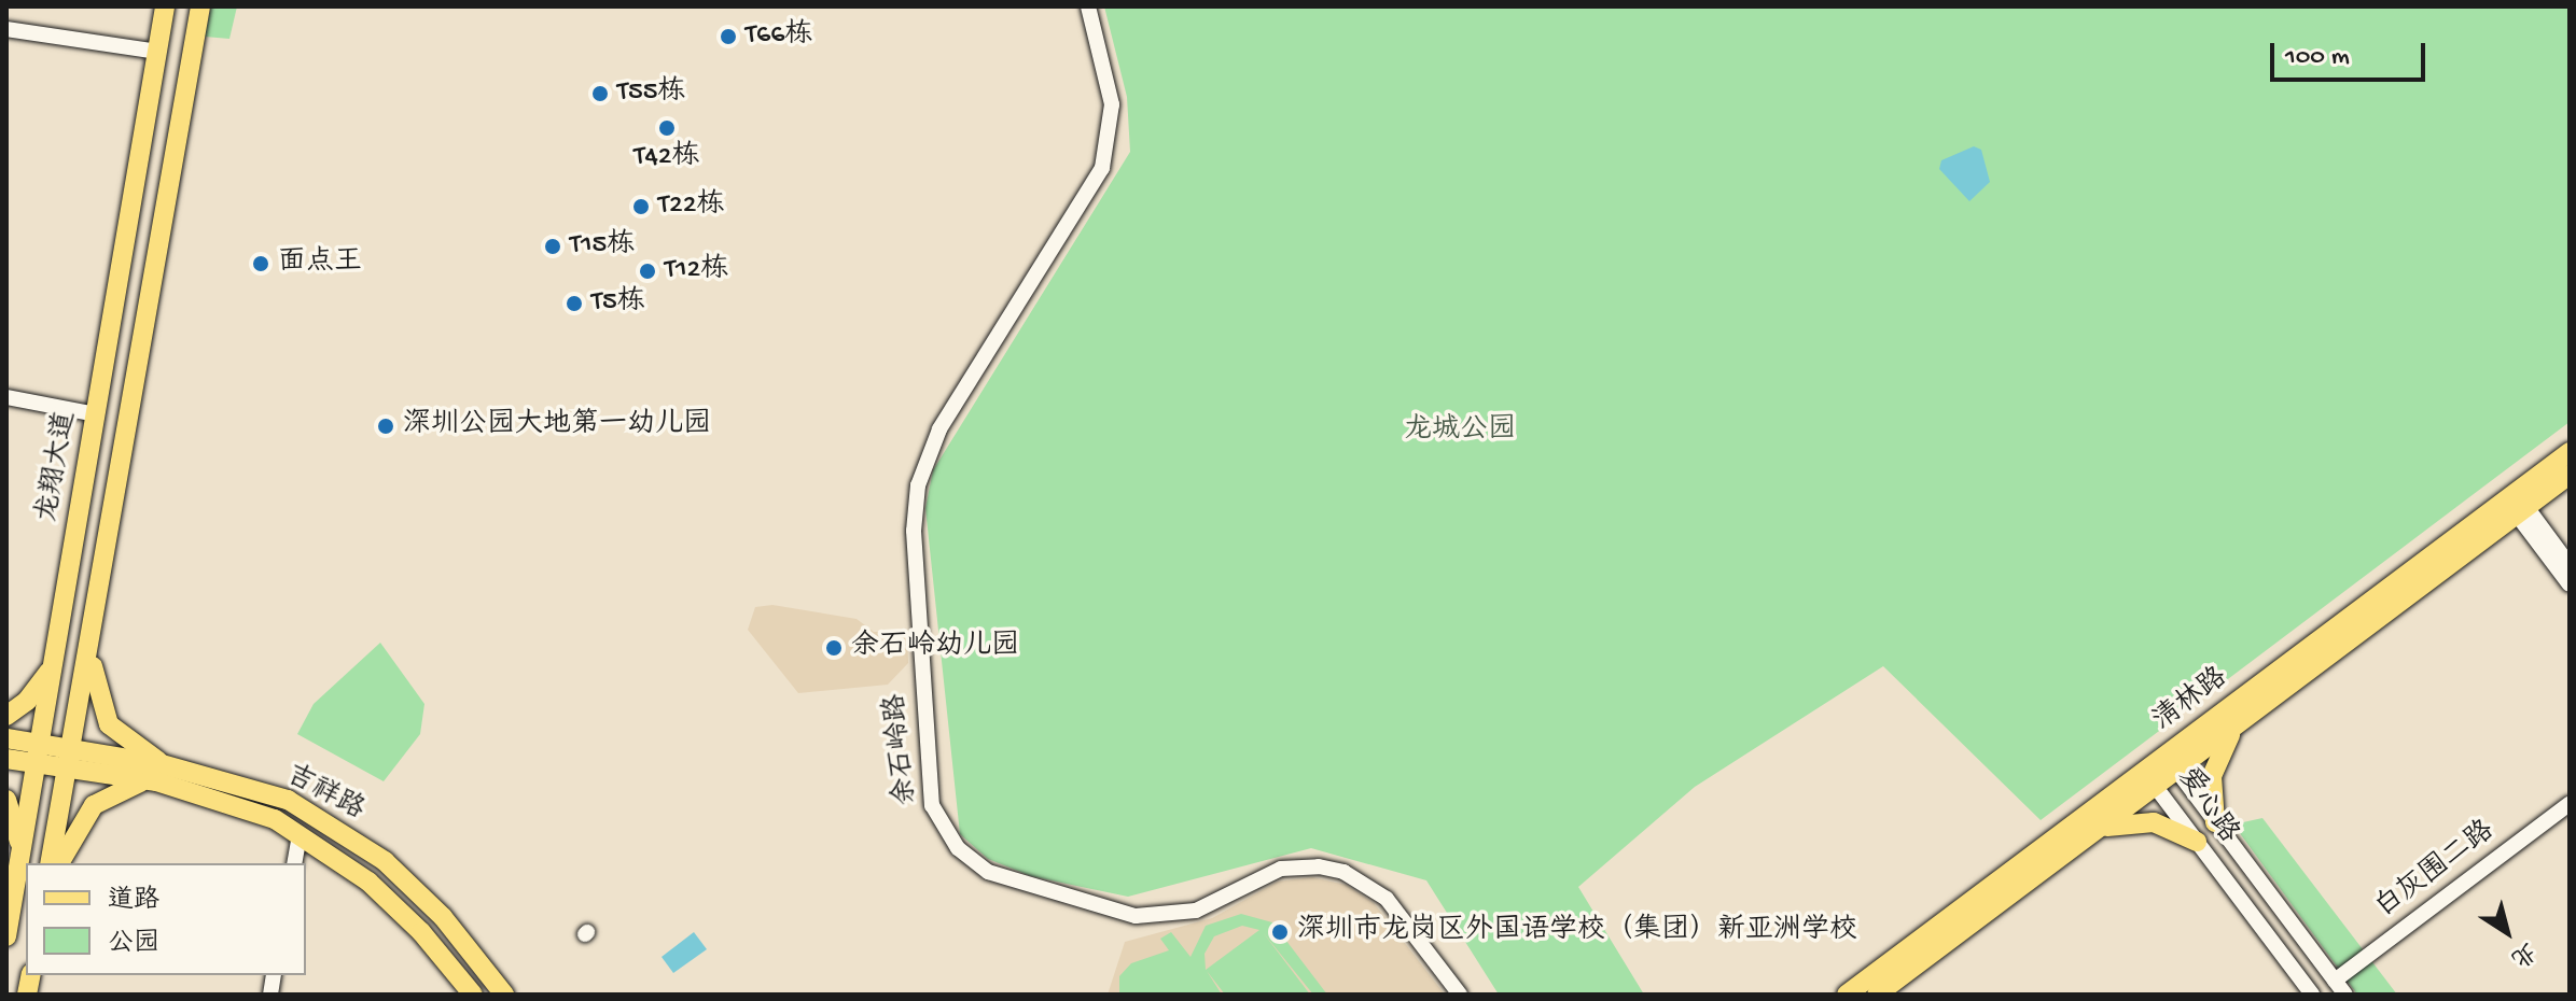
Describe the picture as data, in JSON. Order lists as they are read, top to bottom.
{
  "streets": {
    "main road": ["龙翔大道", "清林路", "吉祥路"],
    "street": ["余石岭路", "爱心路", "白灰围二路"]
  },
  "crossings": [
    ["龙翔大道", "吉祥路"],
    ["清林路", "爱心路"],
    ["爱心路", "白灰围二路"]
  ],
  "parks": ["龙城公园"],
  "places": [
    "T66栋",
    "T55栋",
    "T42栋",
    "T22栋",
    "T15栋",
    "面点王",
    "T12栋",
    "T5栋",
    "深圳公园大地第一幼儿园",
    "余石岭幼儿园",
    "深圳市龙岗区外国语学校（集团）新亚洲学校"
  ],
  "legend": ["道路", "公园"],
  "scale_bar": "100 m",
  "north": "bottom right"
}
